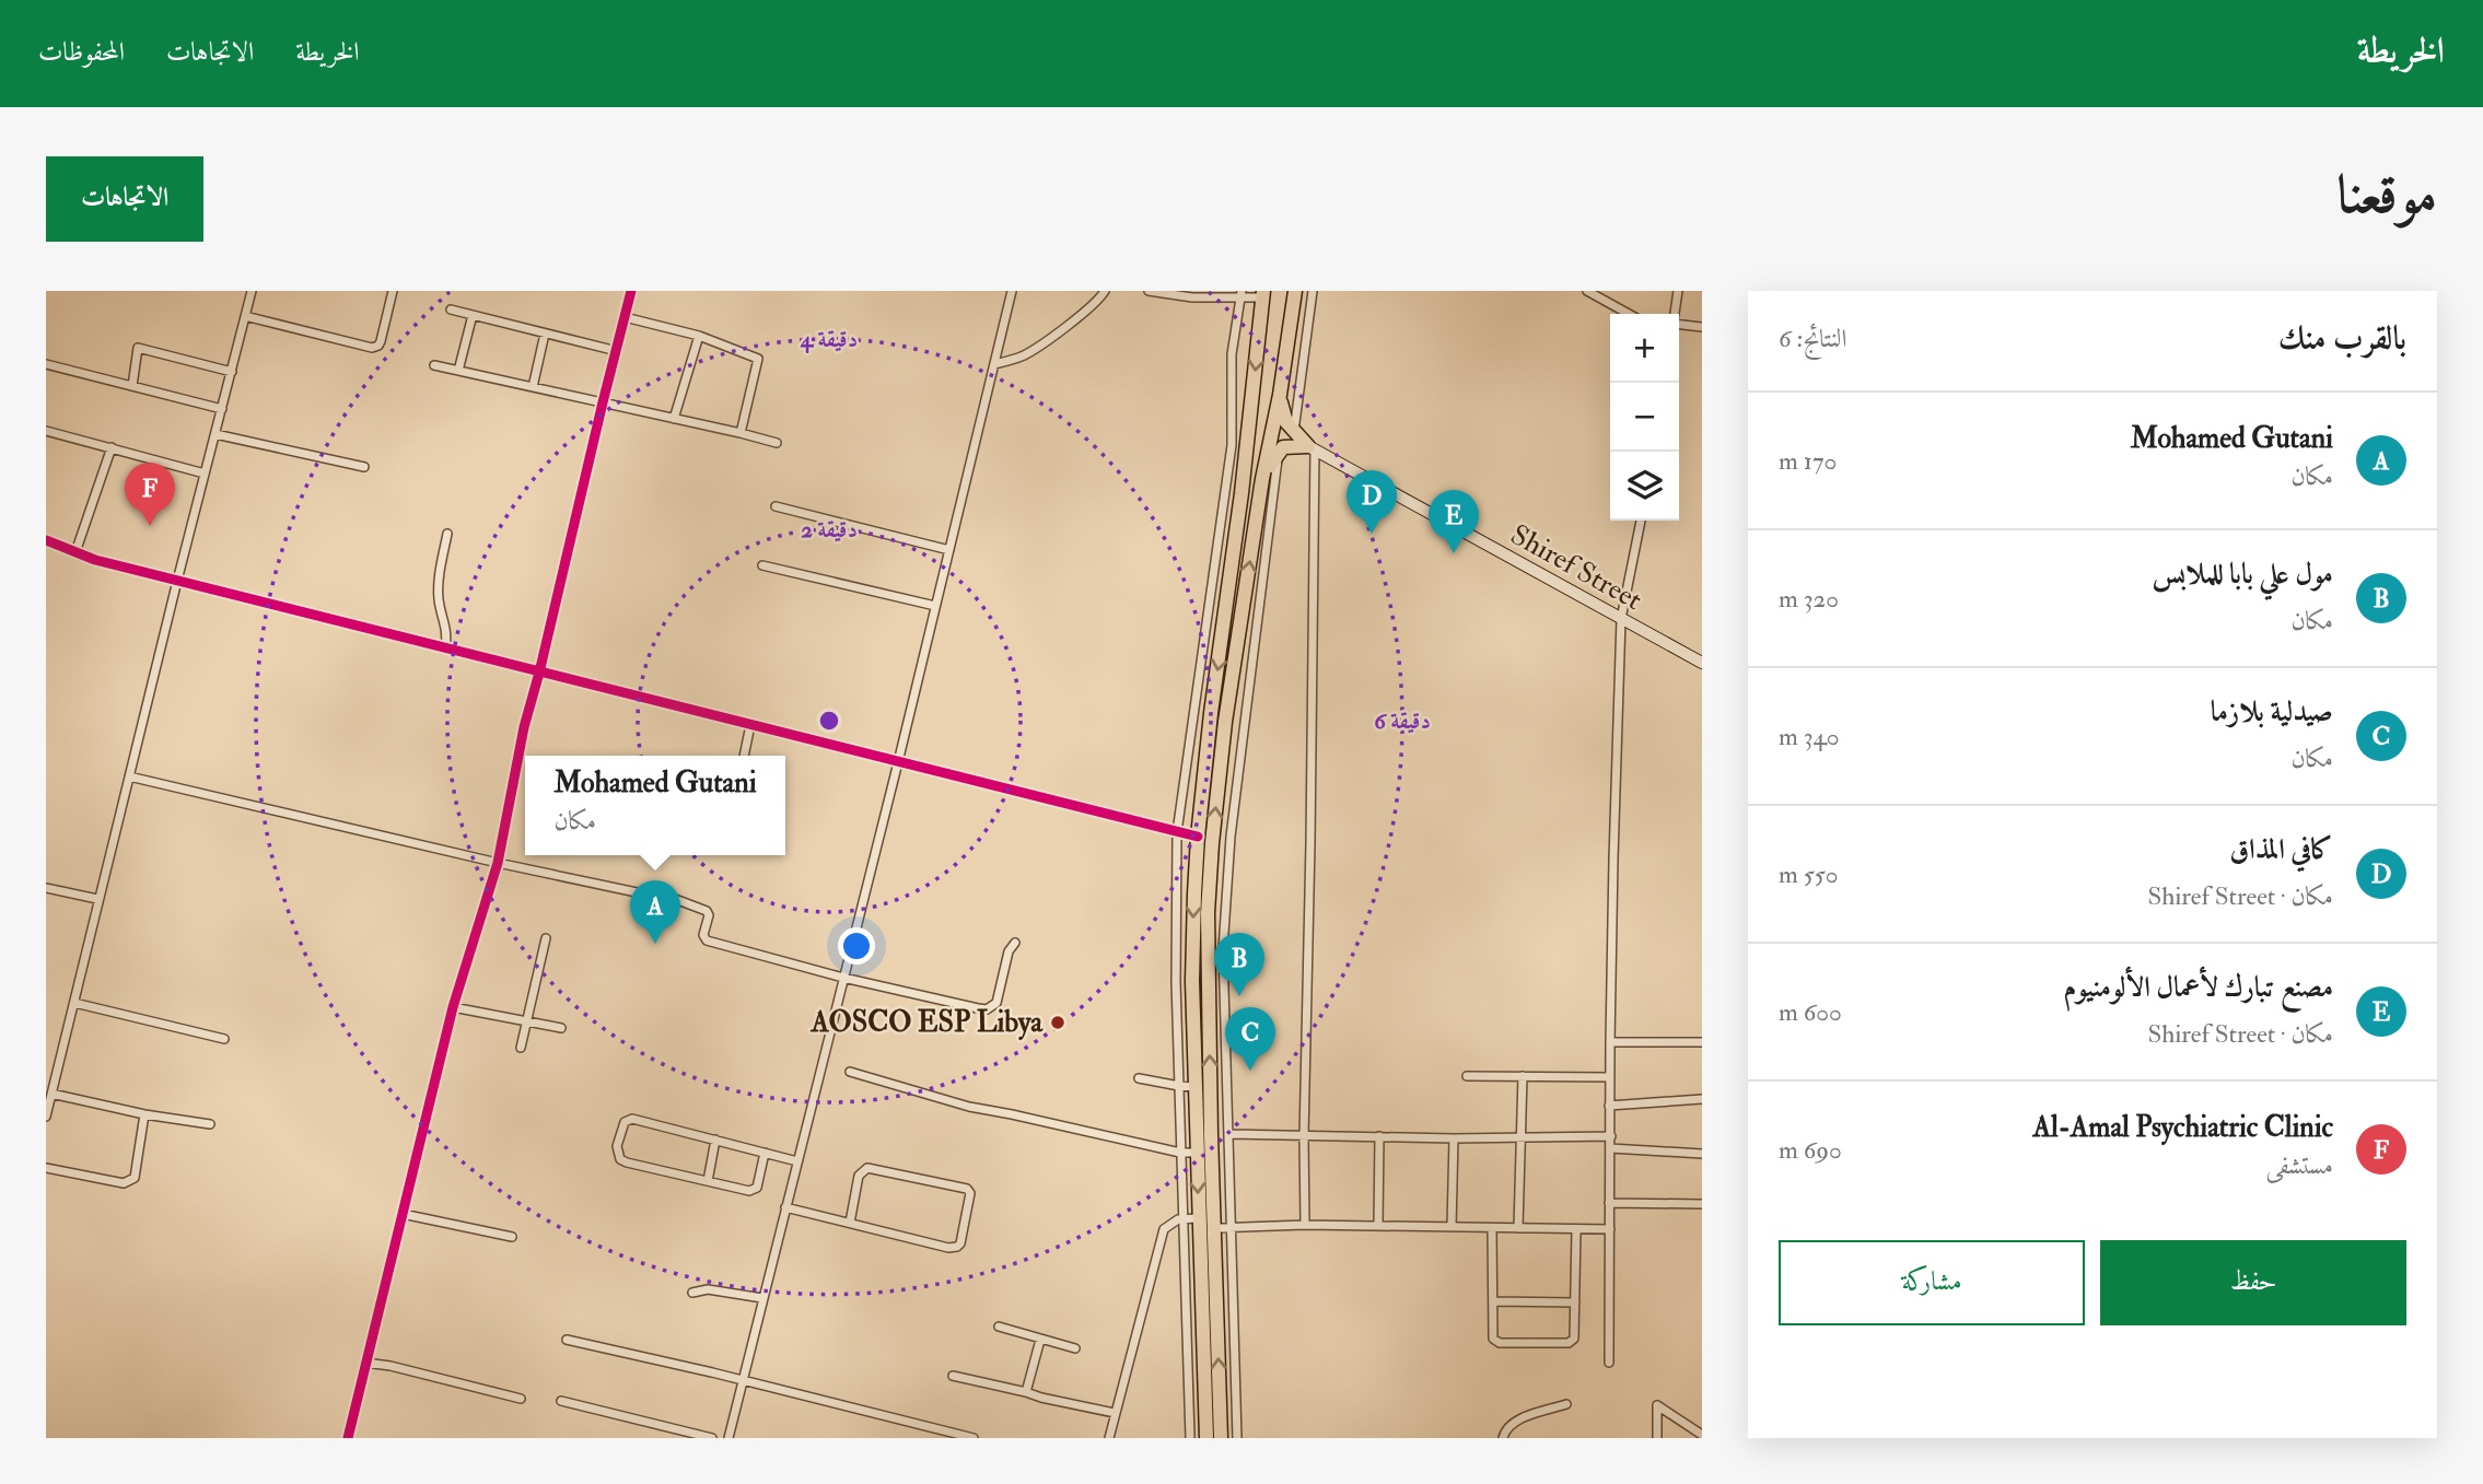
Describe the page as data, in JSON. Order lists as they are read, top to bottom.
{
  "streets": {
    "main road": ["Shiref Street"]
  },
  "places": ["AOSCO ESP Libya"],
  "page": {
    "header": "الخريطة",
    "nav": ["الخريطة", "الاتجاهات", "المحفوظات"],
    "title": "موقعنا",
    "buttons": [
      "الاتجاهات",
      ["حفظ", "مشاركة"]
    ],
    "heading": ["بالقرب منك", "النتائج: 6"],
    "map_buttons": ["+", "−"],
    "list": [
      {
        "mark": "A",
        "name": "Mohamed Gutani",
        "note": "مكان",
        "value": "170 m"
      },
      {
        "mark": "B",
        "name": "مول علي بابا للملابس",
        "note": "مكان",
        "value": "320 m"
      },
      {
        "mark": "C",
        "name": "صيدلية بلازما",
        "note": "مكان",
        "value": "340 m"
      },
      {
        "mark": "D",
        "name": "كافي المذاق",
        "note": "مكان · Shiref Street",
        "value": "550 m"
      },
      {
        "mark": "E",
        "name": "مصنع تبارك لأعمال الألومنيوم",
        "note": "مكان · Shiref Street",
        "value": "600 m"
      },
      {
        "mark": "F",
        "name": "Al-Amal Psychiatric Clinic",
        "note": "مستشفى",
        "value": "690 m"
      }
    ],
    "pins": [
      "F",
      "D",
      "E",
      "A",
      "B",
      "C"
    ],
    "popup": ["Mohamed Gutani", "مكان"]
  },
  "rings": ["4 دقيقة", "2 دقيقة", "6 دقيقة"]
}
